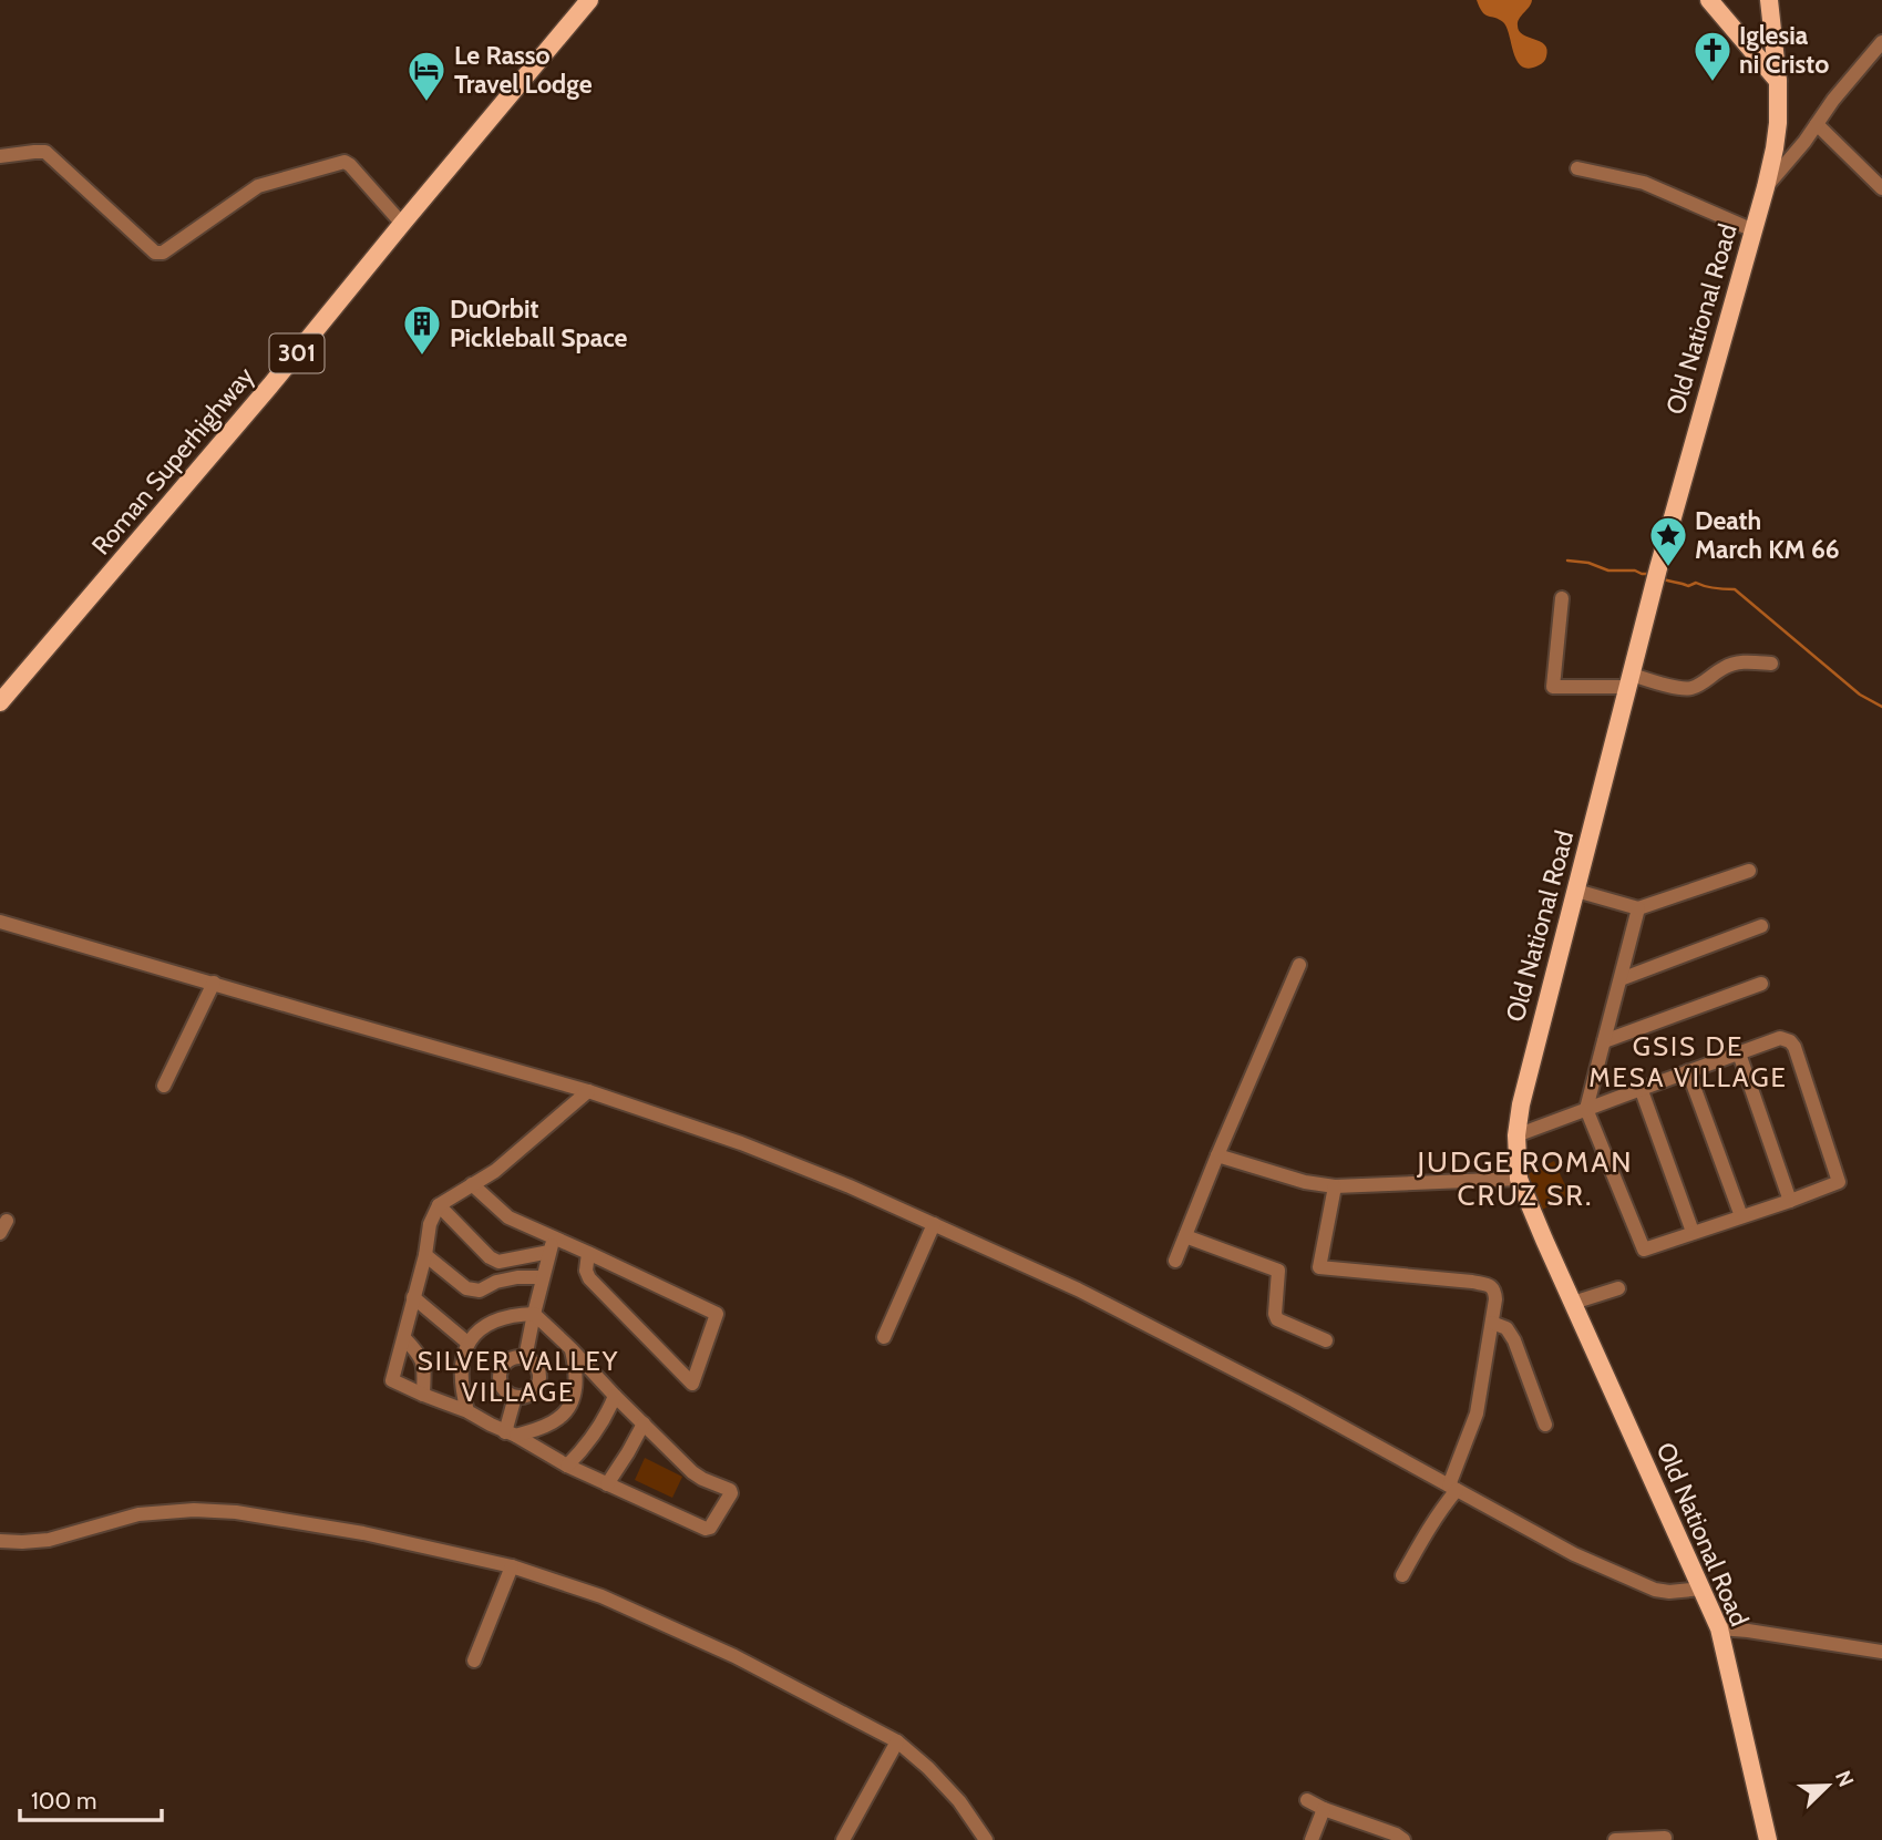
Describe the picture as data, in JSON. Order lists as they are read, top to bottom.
{
  "streets": {
    "main road": ["Old National Road", "301", "Roman Superhighway"]
  },
  "districts": ["GSIS DE MESA VILLAGE", "JUDGE ROMAN CRUZ SR.", "SILVER VALLEY VILLAGE"],
  "places": {
    "church": ["Iglesia ni Cristo"],
    "hotel": ["Le Rasso Travel Lodge"],
    "building": ["DuOrbit Pickleball Space"],
    "place": ["Death March KM 66"]
  },
  "scale_bar": "100 m",
  "north": "top right"
}
